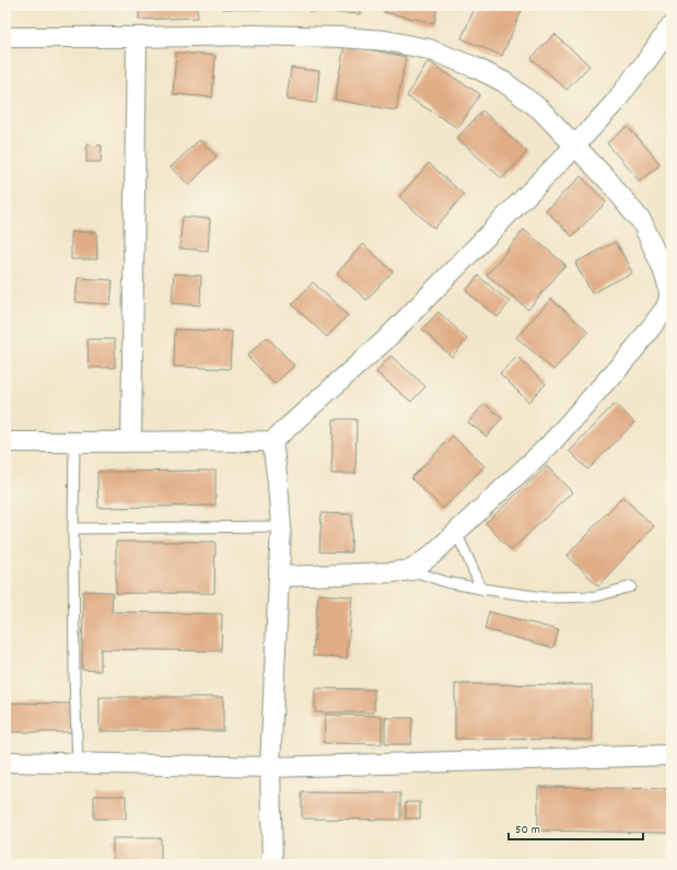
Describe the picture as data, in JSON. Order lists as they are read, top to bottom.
{
  "scale_bar": "50 m"
}
